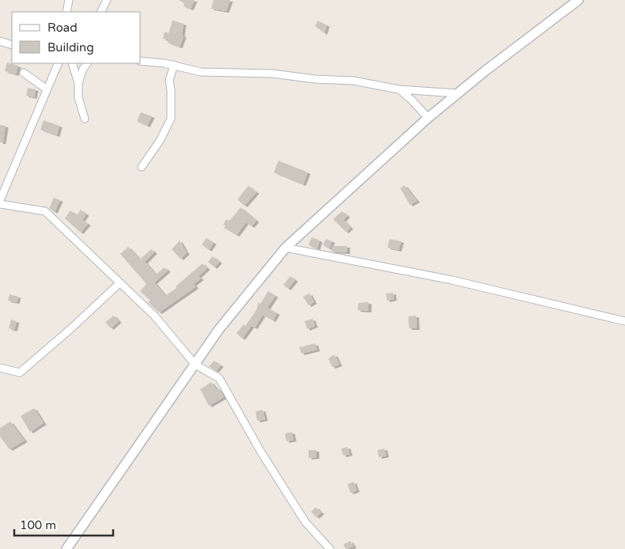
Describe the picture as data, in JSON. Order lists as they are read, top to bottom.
{
  "legend": ["Road", "Building"],
  "scale_bar": "100 m"
}
